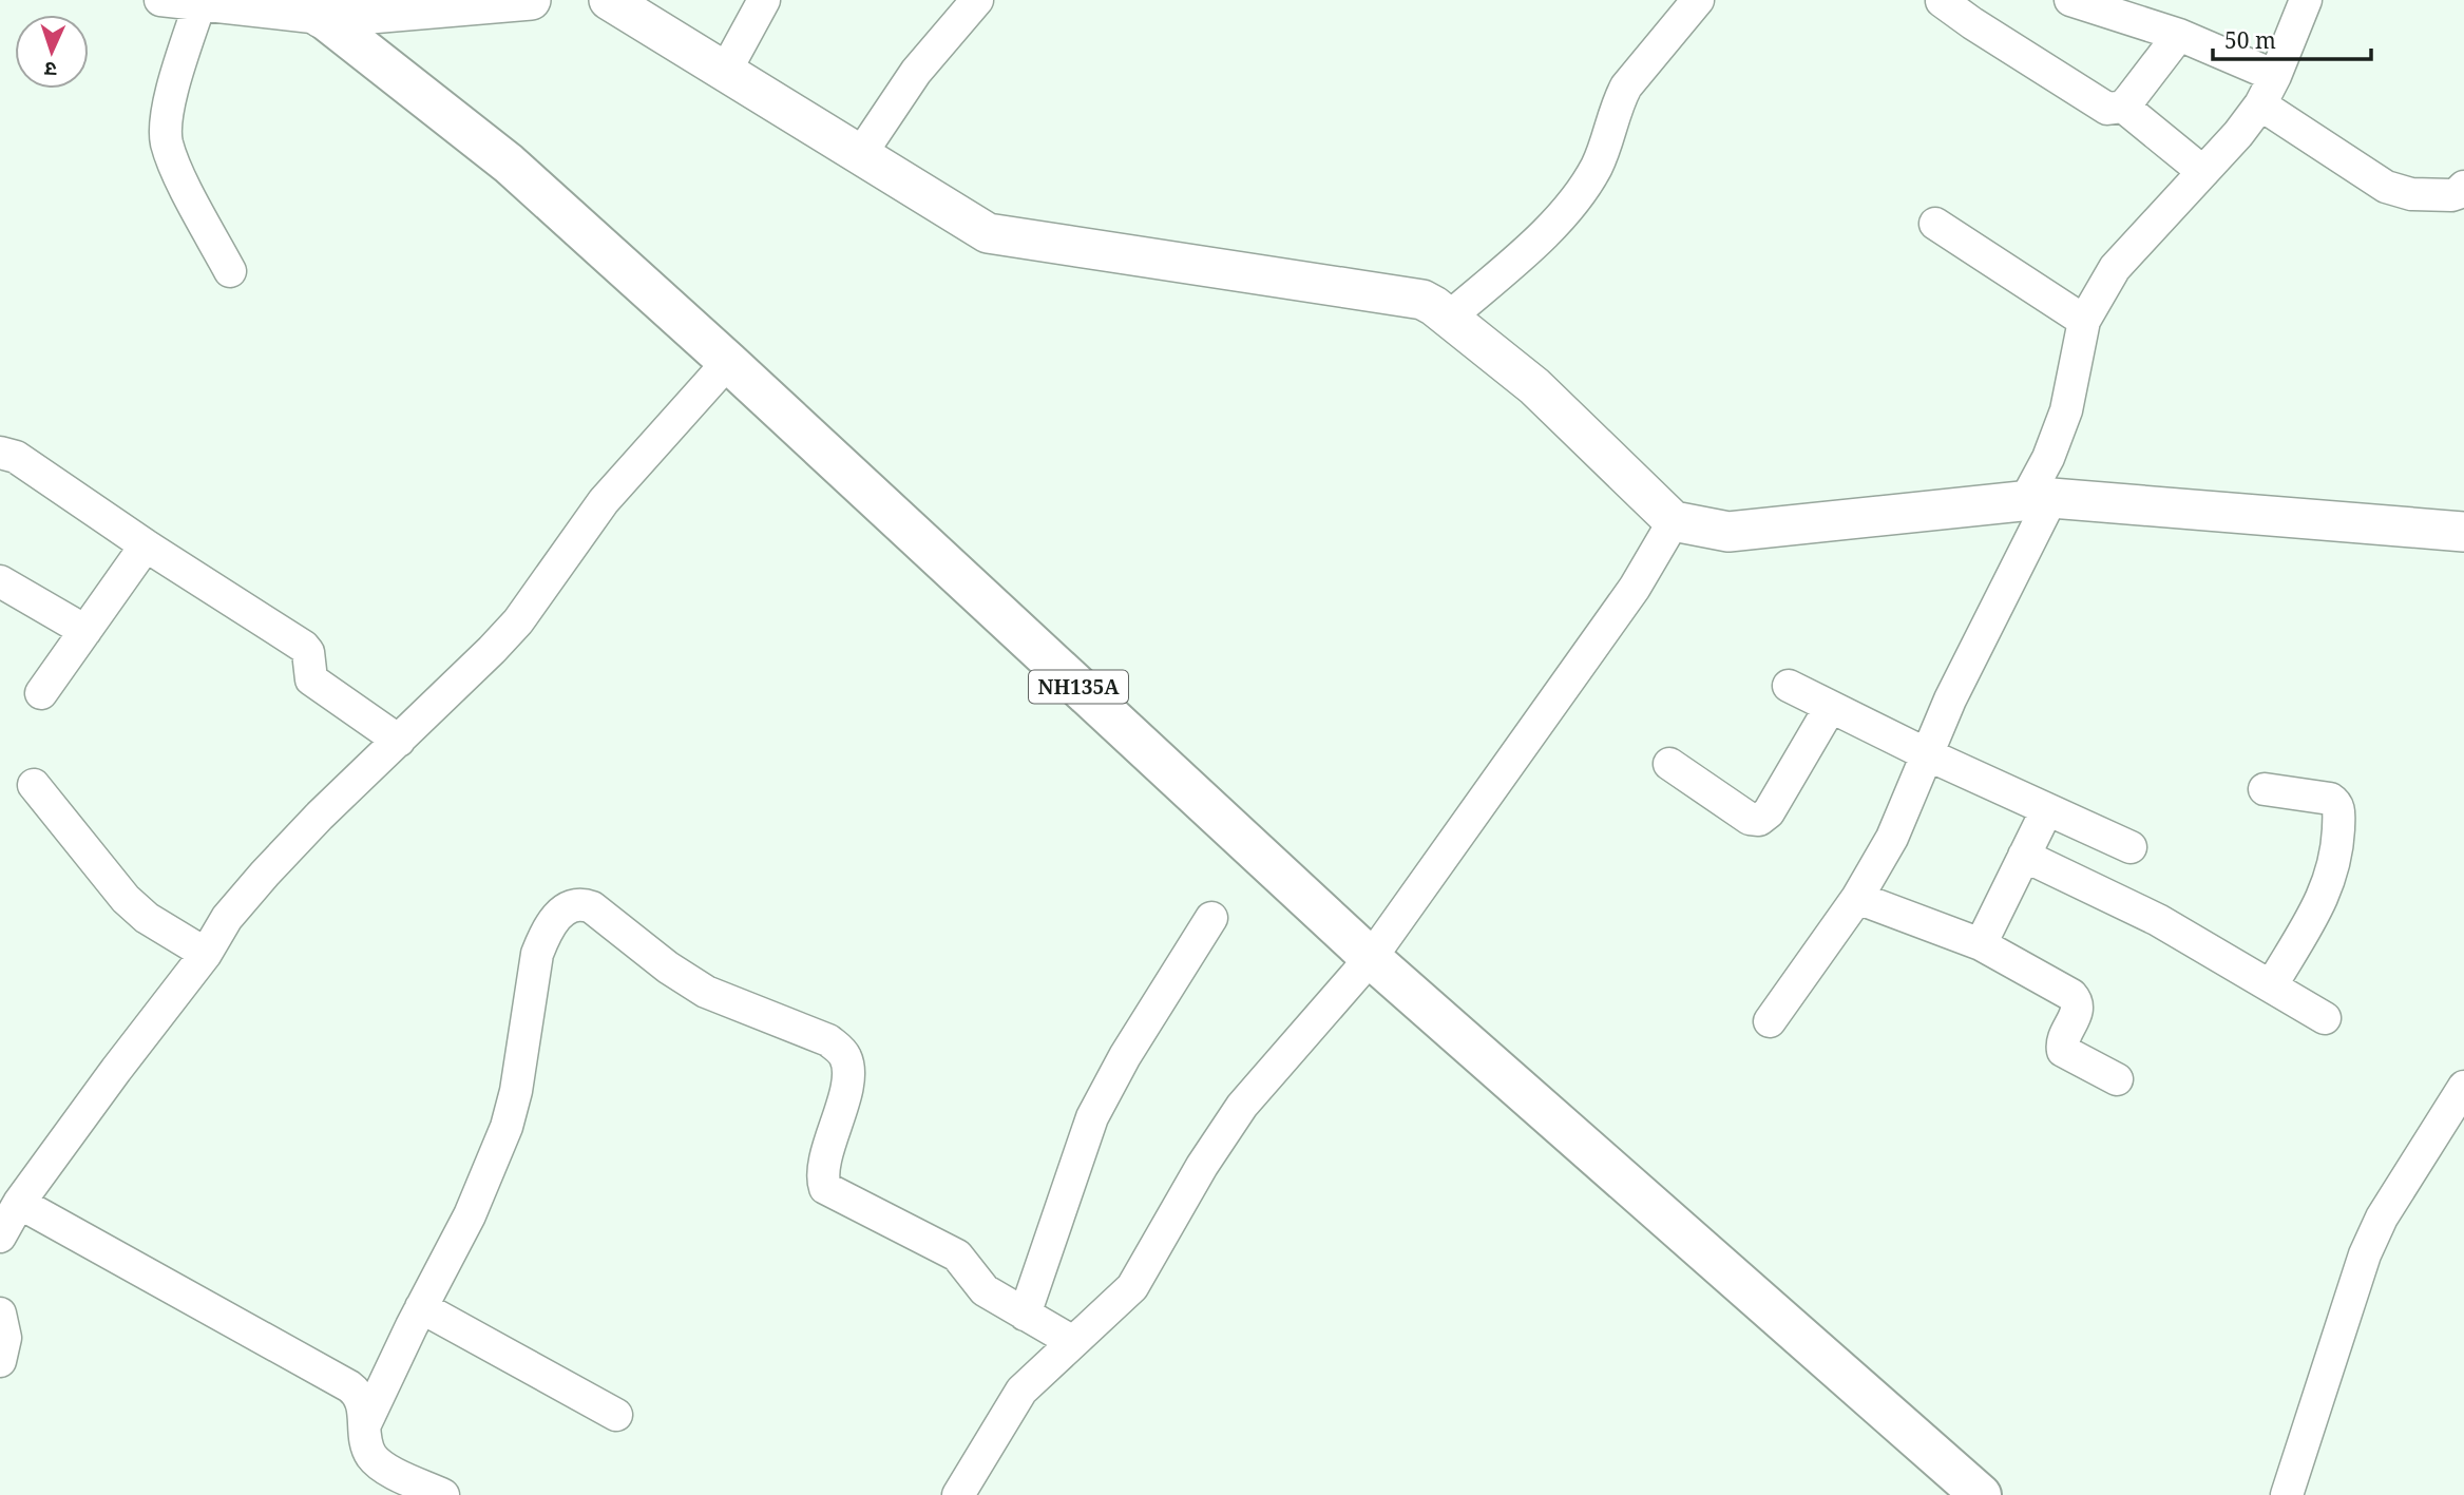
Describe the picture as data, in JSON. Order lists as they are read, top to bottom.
{
  "streets": {
    "highway": ["NH135A"]
  },
  "scale_bar": "50 m",
  "north": "bottom"
}
